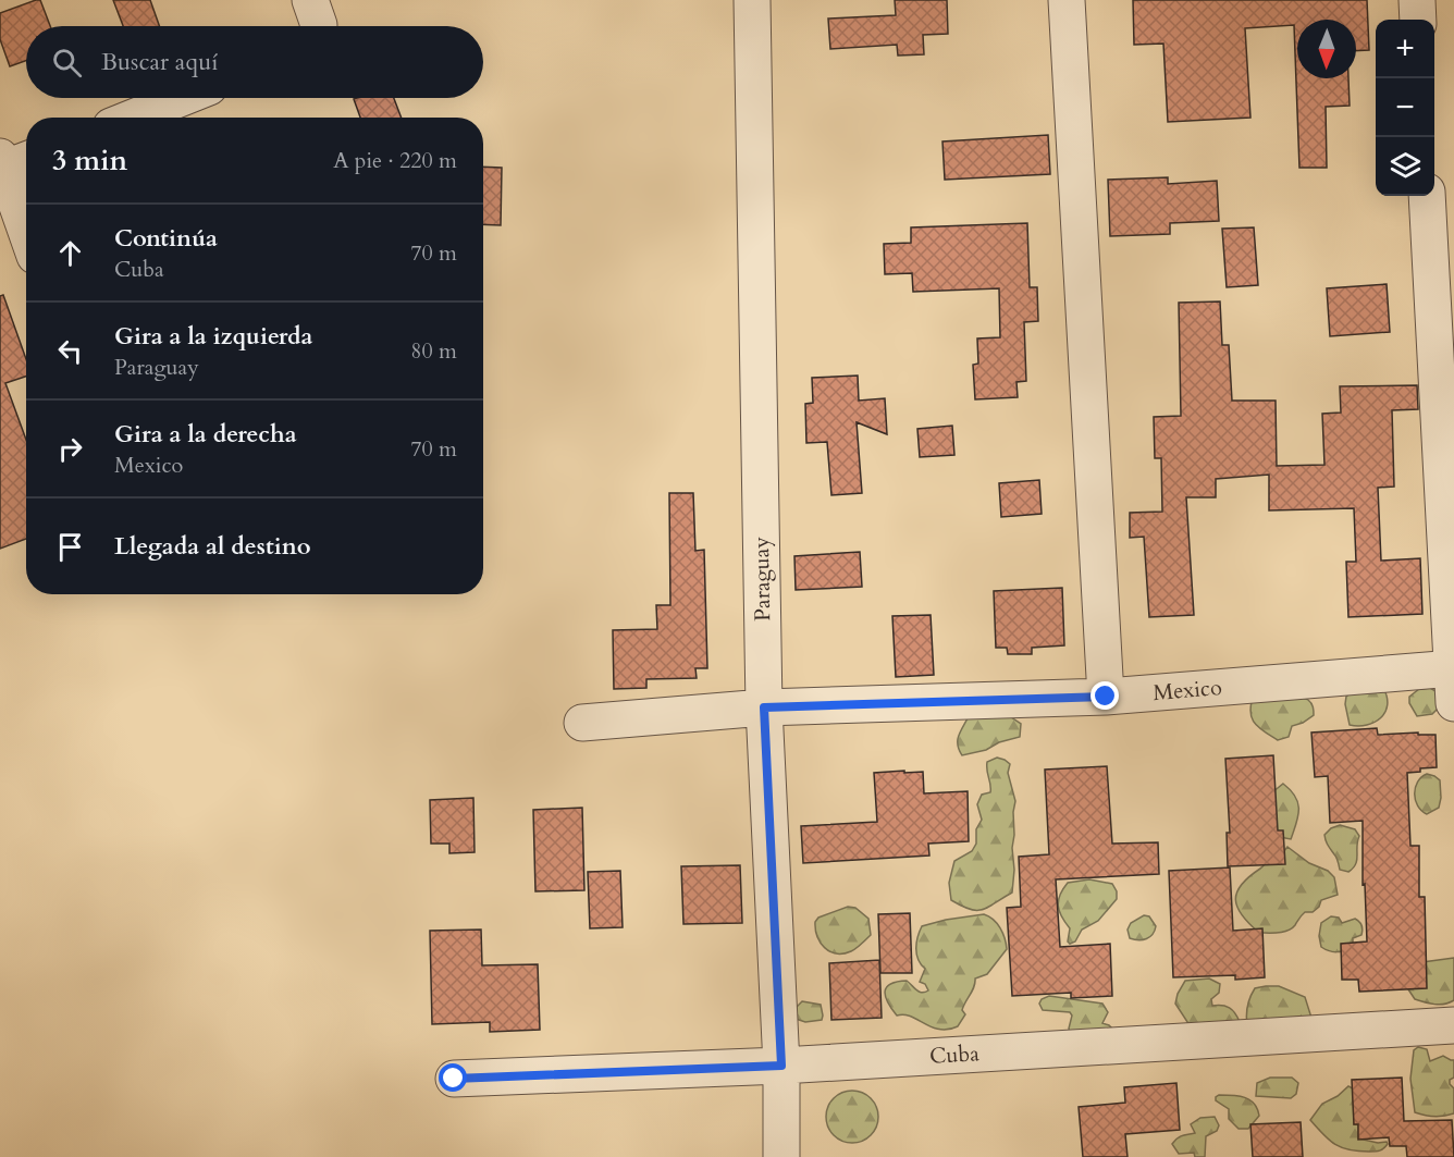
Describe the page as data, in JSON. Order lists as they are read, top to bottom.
{
  "streets": {
    "street": ["Paraguay", "Mexico", "Cuba"]
  },
  "crossings": [
    ["Paraguay", "Mexico"],
    ["Paraguay", "Cuba"]
  ],
  "north": "bottom",
  "page": {
    "map_buttons": ["+", "−"],
    "search": "Buscar aquí",
    "heading": ["3 min", "A pie · 220 m"],
    "list": [
      ["Continúa", "Cuba", "70 m"],
      ["Gira a la izquierda", "Paraguay", "80 m"],
      ["Gira a la derecha", "Mexico", "70 m"],
      "Llegada al destino"
    ]
  }
}
